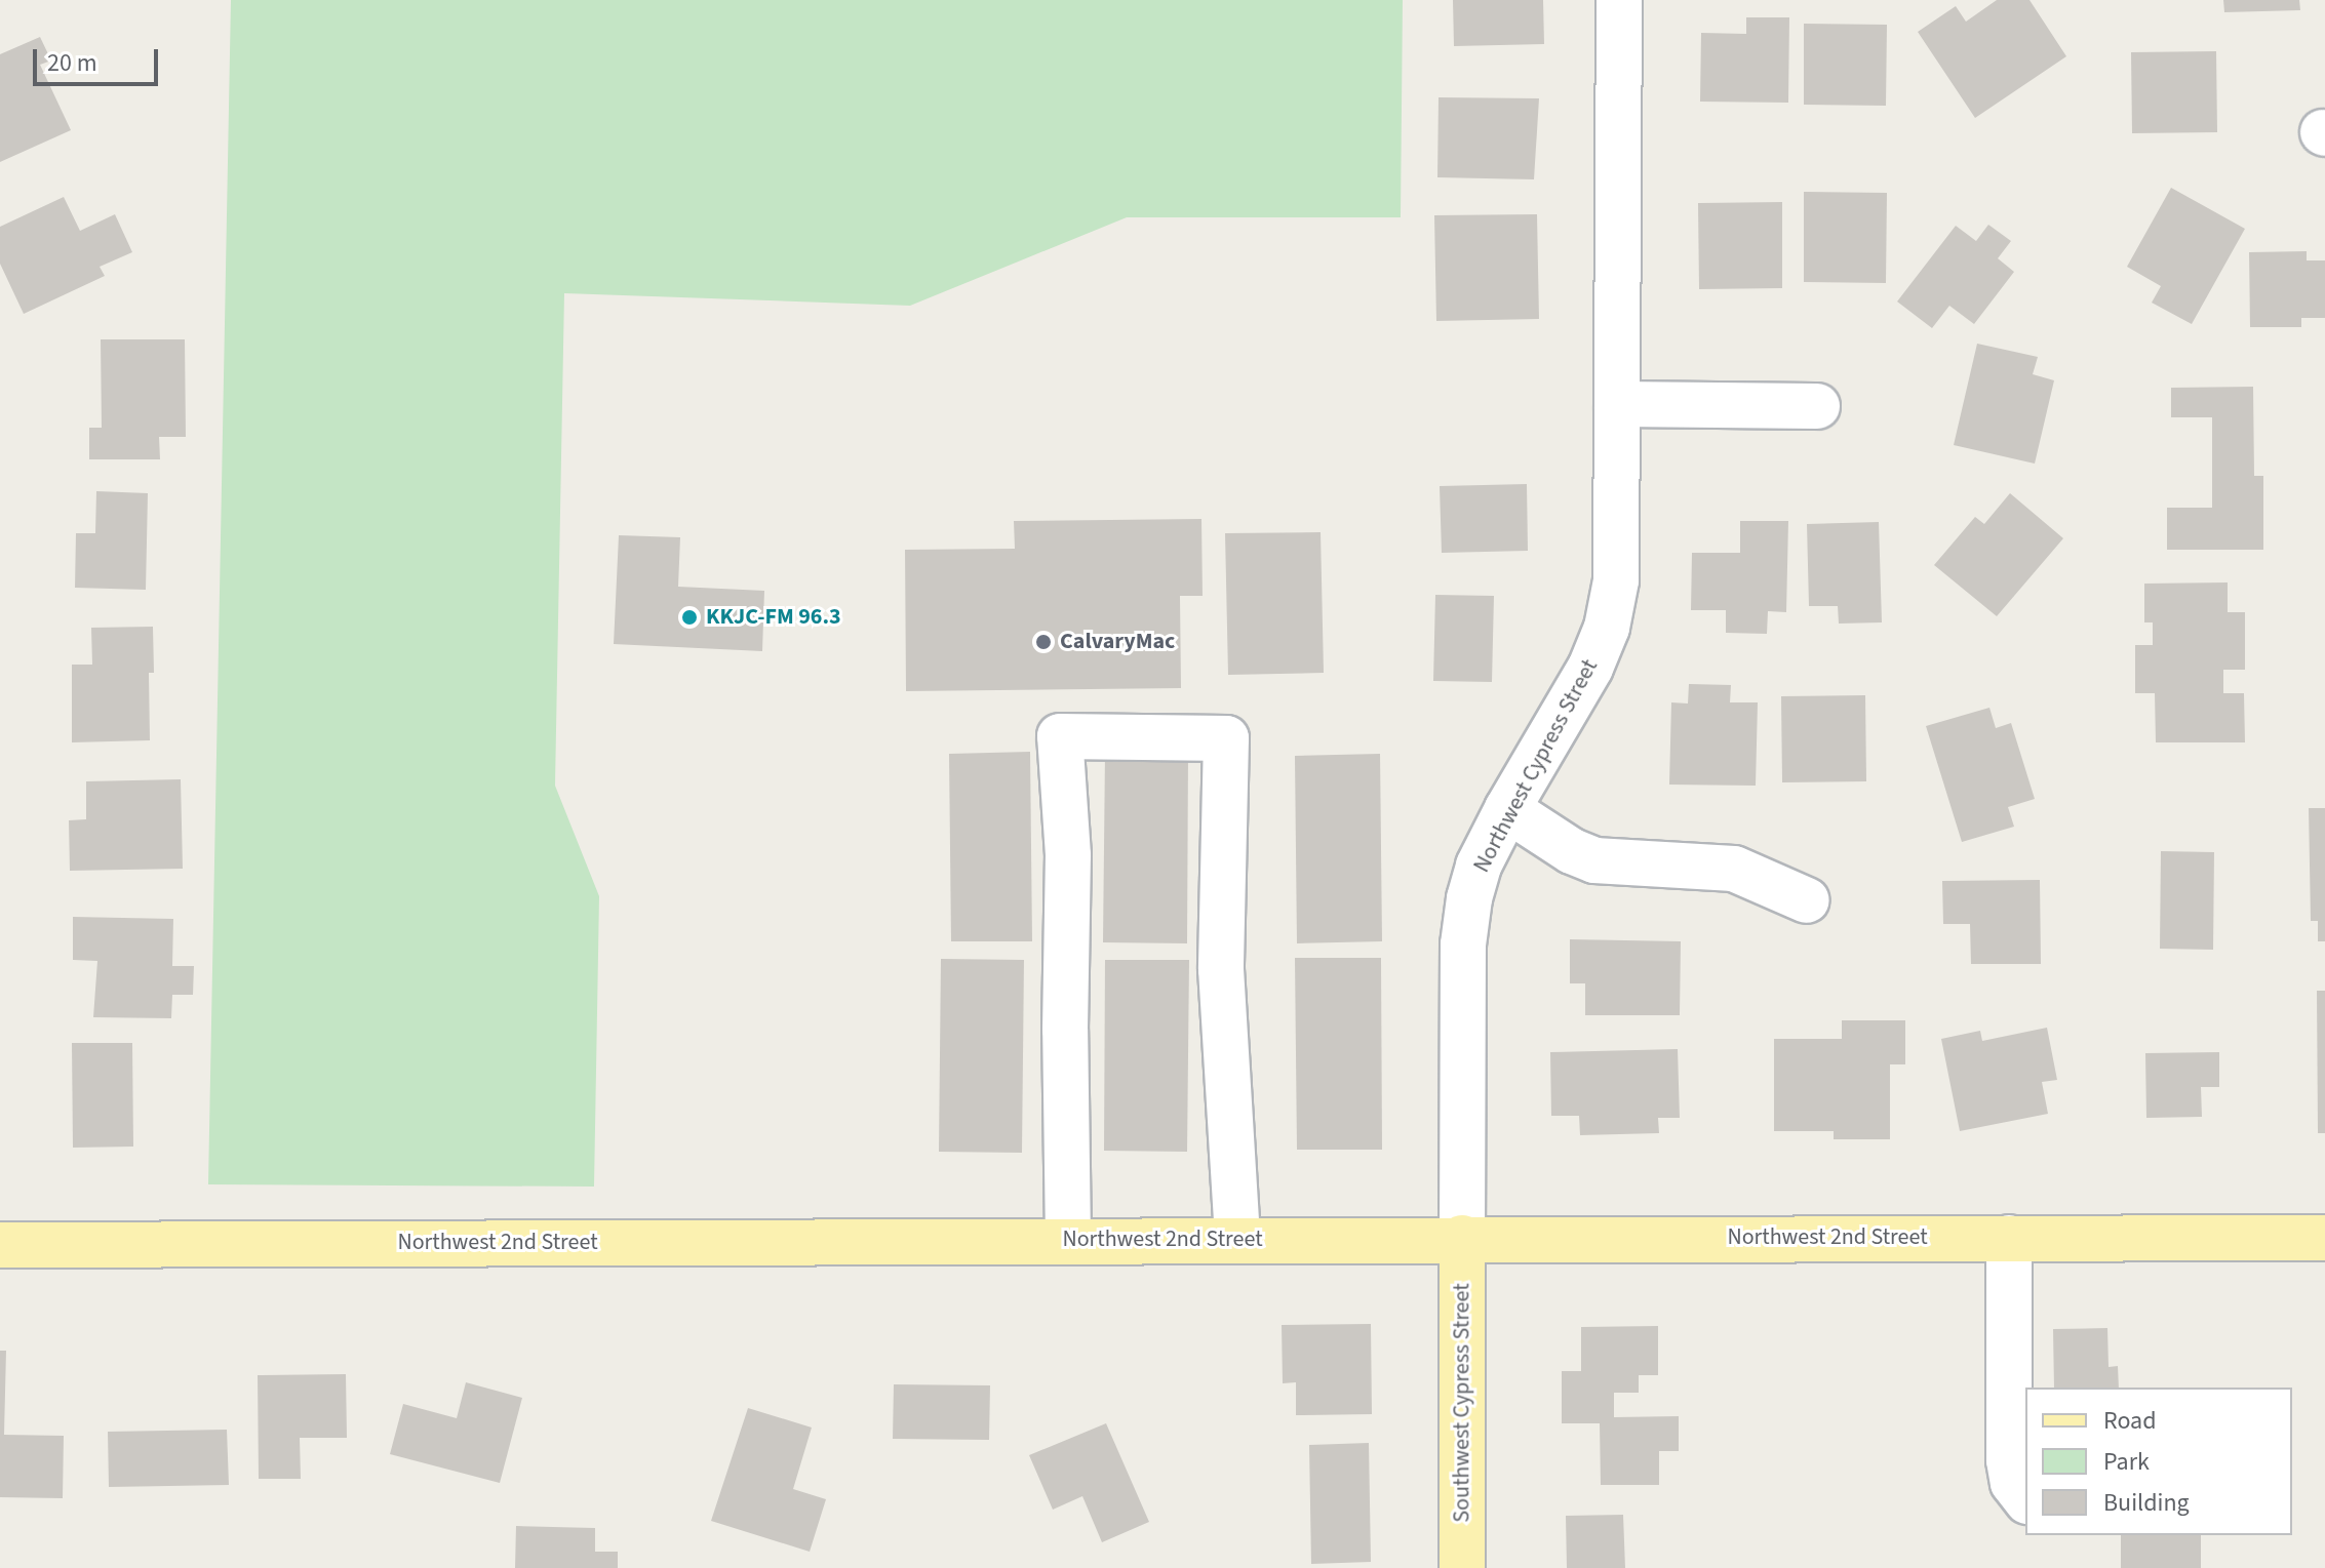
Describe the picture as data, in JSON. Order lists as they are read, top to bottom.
{
  "streets": {
    "main road": ["Northwest 2nd Street", "Southwest Cypress Street"],
    "street": ["Northwest Cypress Street"]
  },
  "crossings": [
    ["Northwest Cypress Street", "Northwest 2nd Street"],
    ["Northwest Cypress Street", "Southwest Cypress Street"],
    ["Northwest 2nd Street", "Southwest Cypress Street"]
  ],
  "places": ["KKJC-FM 96.3", "CalvaryMac"],
  "legend": ["Road", "Park", "Building"],
  "scale_bar": "20 m"
}
